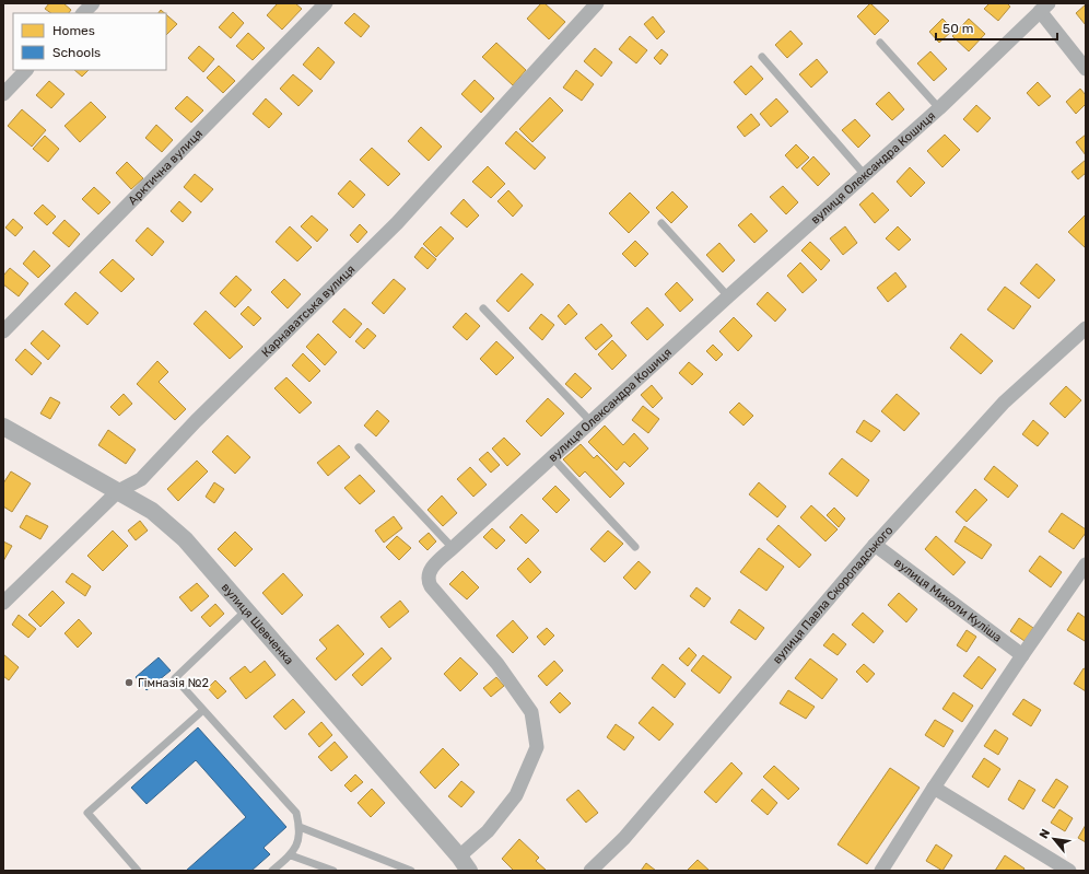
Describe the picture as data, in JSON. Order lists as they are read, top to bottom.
{
  "streets": {
    "street": [
      "Арктична вулиця",
      "вулиця Олександра Кошиця",
      "Карнаватська вулиця",
      "вулиця Павла Скоропадського",
      "вулиця Миколи Куліша",
      "вулиця Шевченка"
    ]
  },
  "crossings": [
    ["вулиця Олександра Кошиця", "вулиця Шевченка"],
    ["Карнаватська вулиця", "вулиця Шевченка"],
    ["вулиця Павла Скоропадського", "вулиця Миколи Куліша"]
  ],
  "places": ["Гімназія №2"],
  "legend": ["Homes", "Schools"],
  "scale_bar": "50 m",
  "north": "top left"
}
